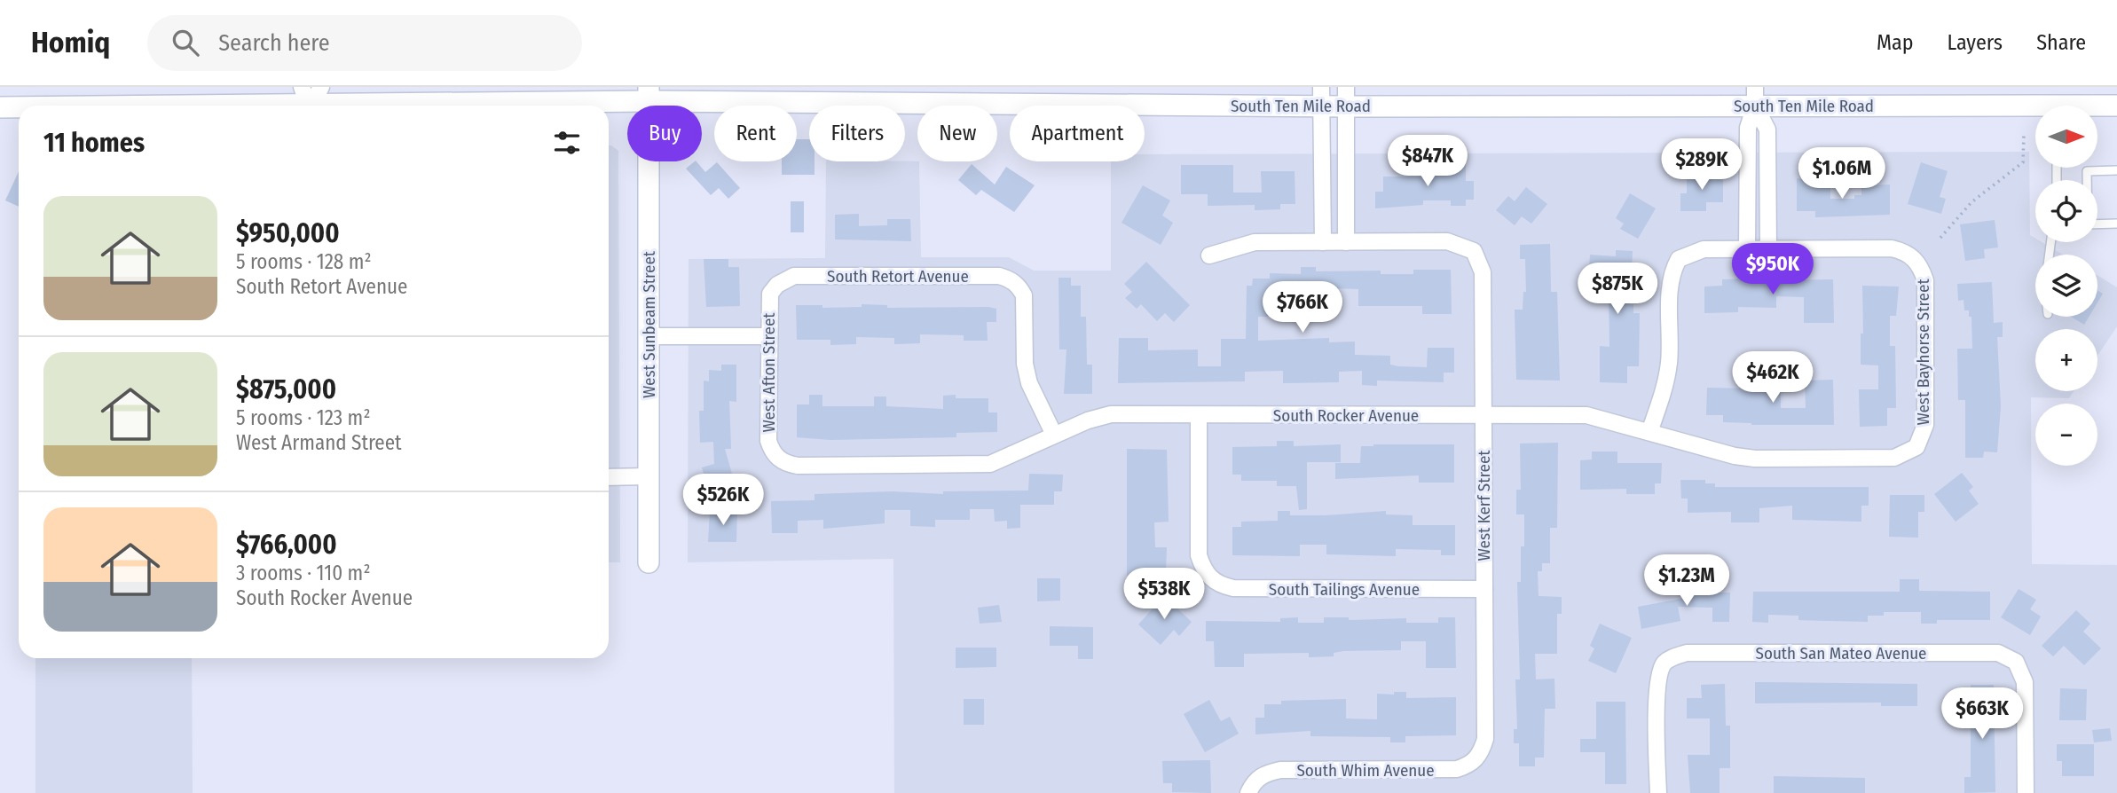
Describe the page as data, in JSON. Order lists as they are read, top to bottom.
{
  "streets": {
    "street": [
      "South Ten Mile Road",
      "South Retort Avenue",
      "West Sunbeam Street",
      "West Bayhorse Street",
      "West Afton Street",
      "South Rocker Avenue",
      "West Kerf Street",
      "South Tailings Avenue",
      "South San Mateo Avenue",
      "South Whim Avenue"
    ]
  },
  "crossings": [
    ["South Ten Mile Road", "West Sunbeam Street"],
    ["South Retort Avenue", "West Afton Street"],
    ["South Retort Avenue", "South Rocker Avenue"],
    ["West Bayhorse Street", "South Rocker Avenue"],
    ["West Afton Street", "South Rocker Avenue"],
    ["South Rocker Avenue", "West Kerf Street"],
    ["South Rocker Avenue", "South Tailings Avenue"],
    ["West Kerf Street", "South Tailings Avenue"],
    ["West Kerf Street", "South Whim Avenue"]
  ],
  "north": "right",
  "page": {
    "header": "Homiq",
    "search": "Search here",
    "nav": ["Map", "Layers", "Share"],
    "map_buttons": ["+", "−"],
    "chip": [
      "Buy",
      "Rent",
      "Filters",
      "New",
      "Apartment"
    ],
    "heading": "11 homes",
    "price": [
      "$847K",
      "$289K",
      "$1.06M",
      "$950K",
      "$875K",
      "$766K",
      "$462K",
      "$526K",
      "$1.23M",
      "$538K",
      "$663K"
    ],
    "list": [
      {
        "name": "$950,000",
        "note": "5 rooms · 128 m² · South Retort Avenue"
      },
      {
        "name": "$875,000",
        "note": "5 rooms · 123 m² · West Armand Street"
      },
      {
        "name": "$766,000",
        "note": "3 rooms · 110 m² · South Rocker Avenue"
      }
    ]
  }
}
